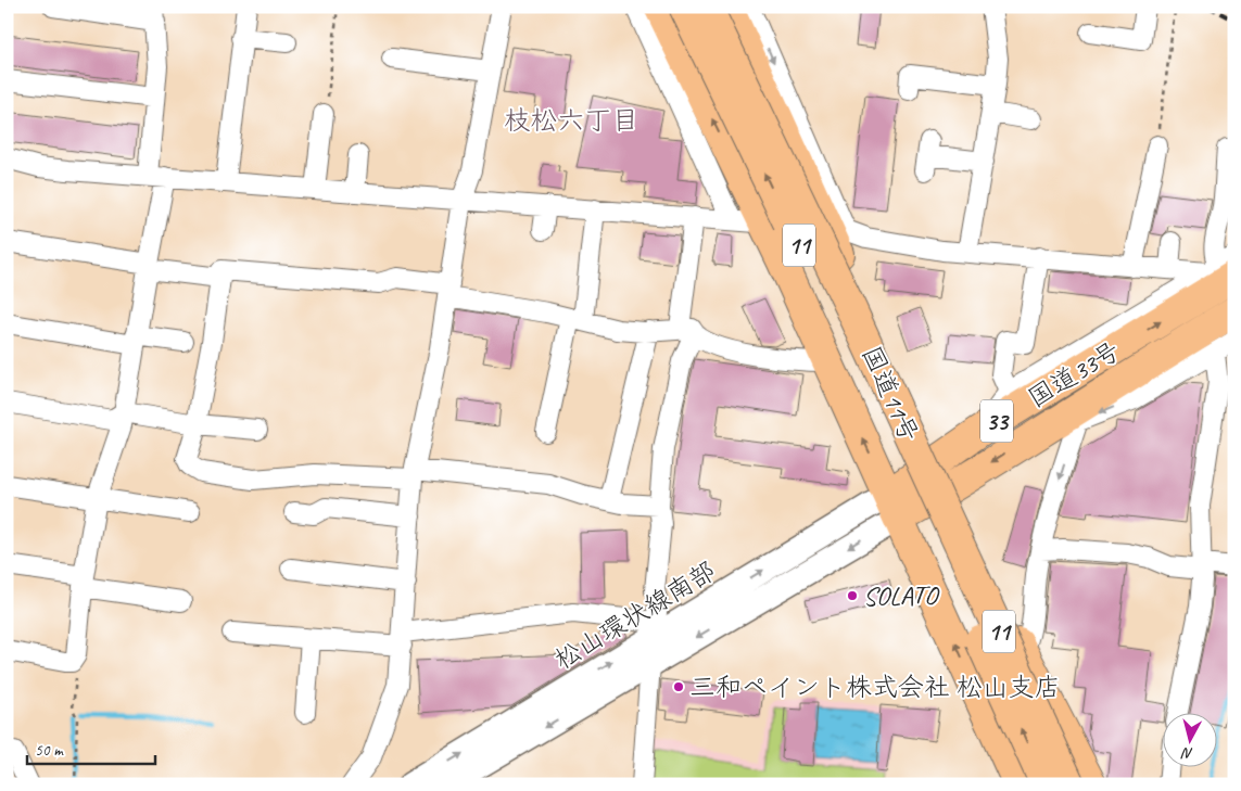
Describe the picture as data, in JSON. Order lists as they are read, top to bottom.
{
  "streets": {
    "highway": [
      "11",
      "国道33号",
      "国道11号",
      "33"
    ],
    "street": ["松山環状線南部"]
  },
  "crossings": [
    ["11", "国道33号"],
    ["11", "国道11号"],
    ["11", "松山環状線南部"],
    ["国道33号", "国道11号"],
    ["国道33号", "松山環状線南部"]
  ],
  "districts": ["枝松六丁目"],
  "places": ["SOLATO", "三和ペイント株式会社 松山支店"],
  "scale_bar": "50 m",
  "north": "bottom"
}
